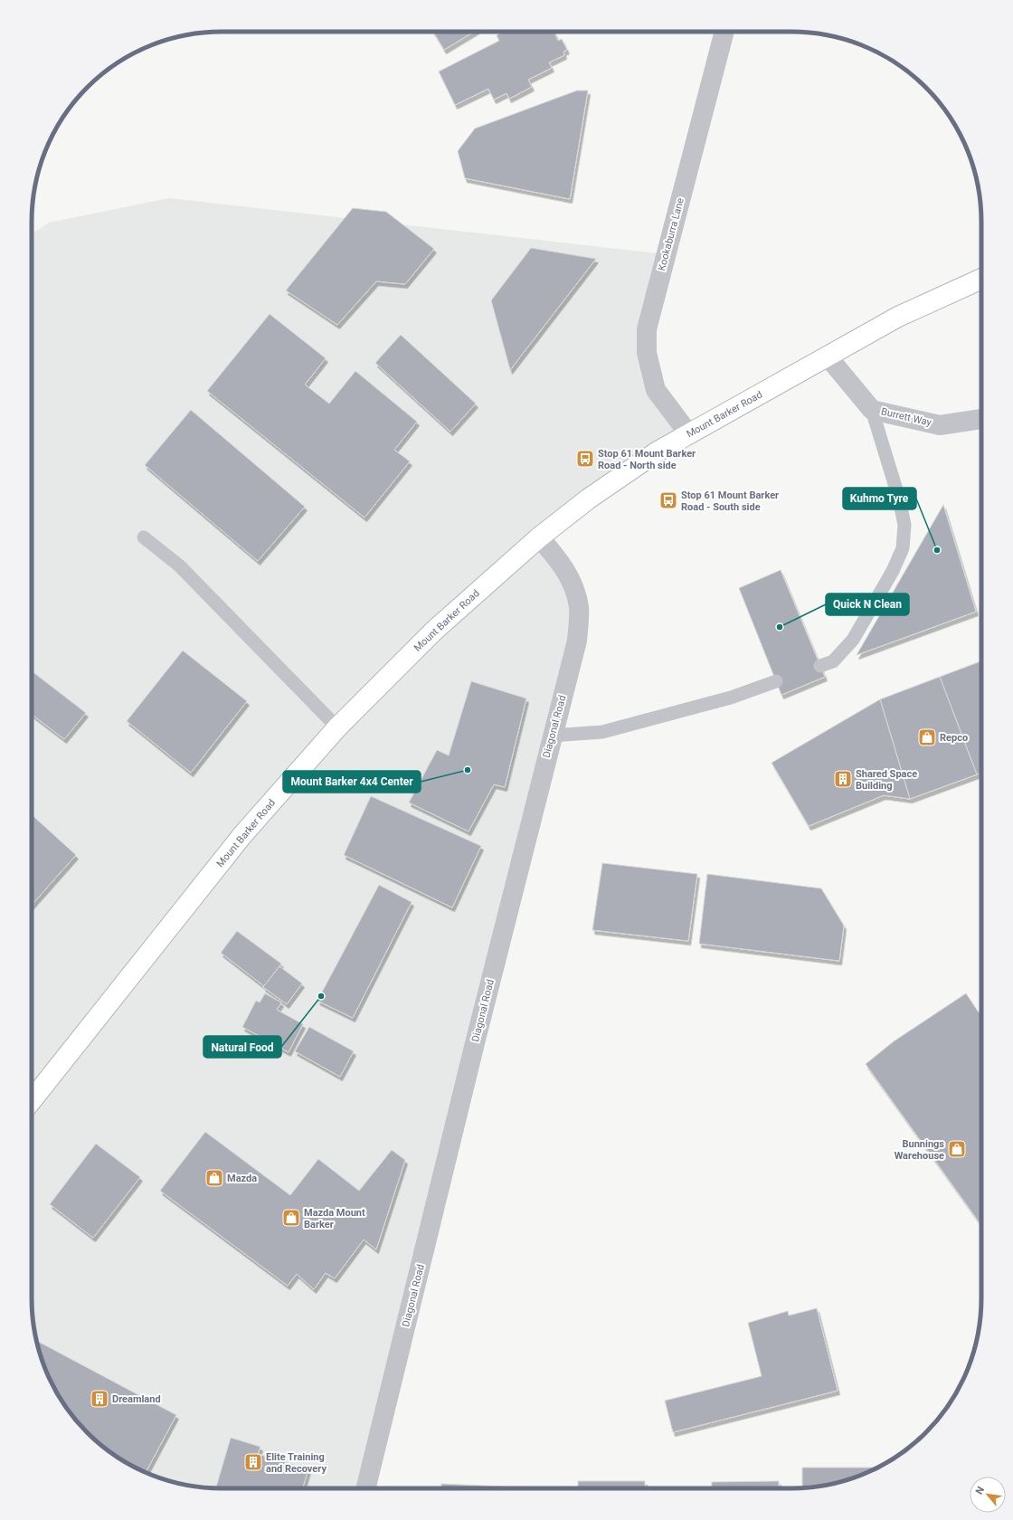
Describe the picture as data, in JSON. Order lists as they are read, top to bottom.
{
  "streets": {
    "main road": ["Mount Barker Road"],
    "street": ["Kookaburra Lane", "Burrett Way", "Diagonal Road"]
  },
  "crossings": [
    ["Kookaburra Lane", "Mount Barker Road"],
    ["Mount Barker Road", "Burrett Way"],
    ["Mount Barker Road", "Diagonal Road"]
  ],
  "places": {
    "bus stop": ["Stop 61 Mount Barker Road - North side", "Stop 61 Mount Barker Road - South side"],
    "other": [
      "Kuhmo Tyre",
      "Quick N Clean",
      "Mount Barker 4x4 Center",
      "Natural Food"
    ],
    "shop": [
      "Repco",
      "Bunnings Warehouse",
      "Mazda",
      "Mazda Mount Barker"
    ],
    "building": ["Shared Space Building", "Dreamland", "Elite Training and Recovery"]
  },
  "north": "top left"
}
